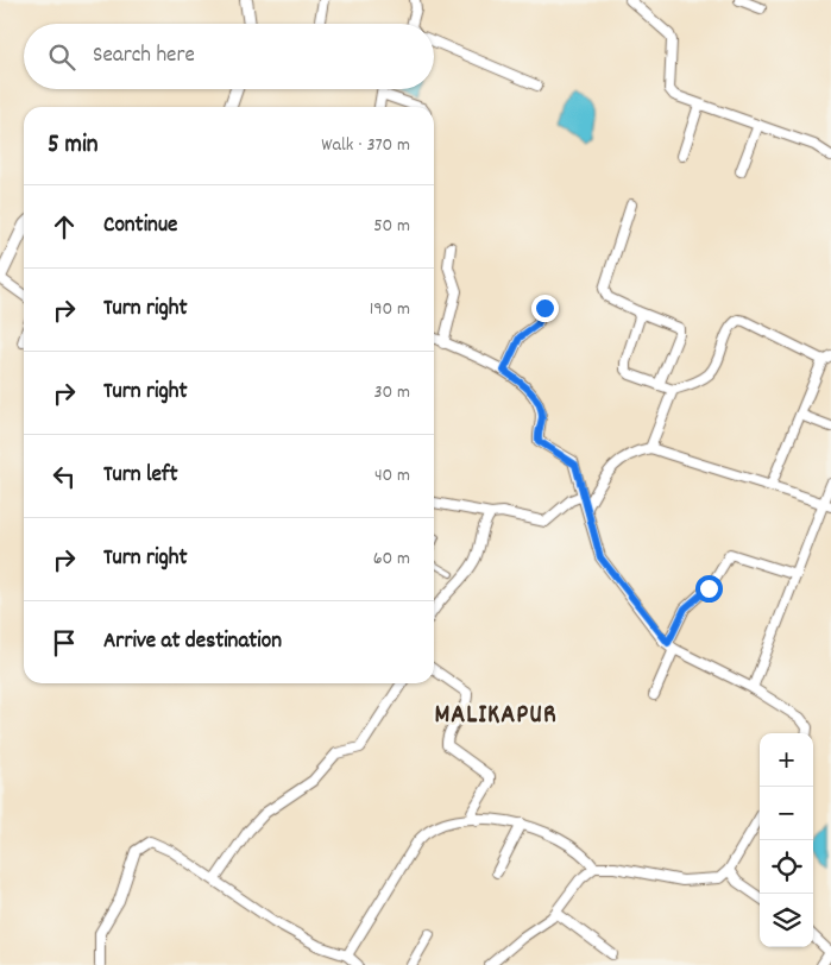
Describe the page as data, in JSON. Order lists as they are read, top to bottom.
{
  "districts": ["MALIKAPUR"],
  "page": {
    "search": "Search here",
    "heading": ["5 min", "Walk · 370 m"],
    "list": [
      ["Continue", "50 m"],
      ["Turn right", "190 m"],
      ["Turn right", "30 m"],
      ["Turn left", "40 m"],
      ["Turn right", "60 m"],
      "Arrive at destination"
    ],
    "map_buttons": ["+", "−"]
  }
}
